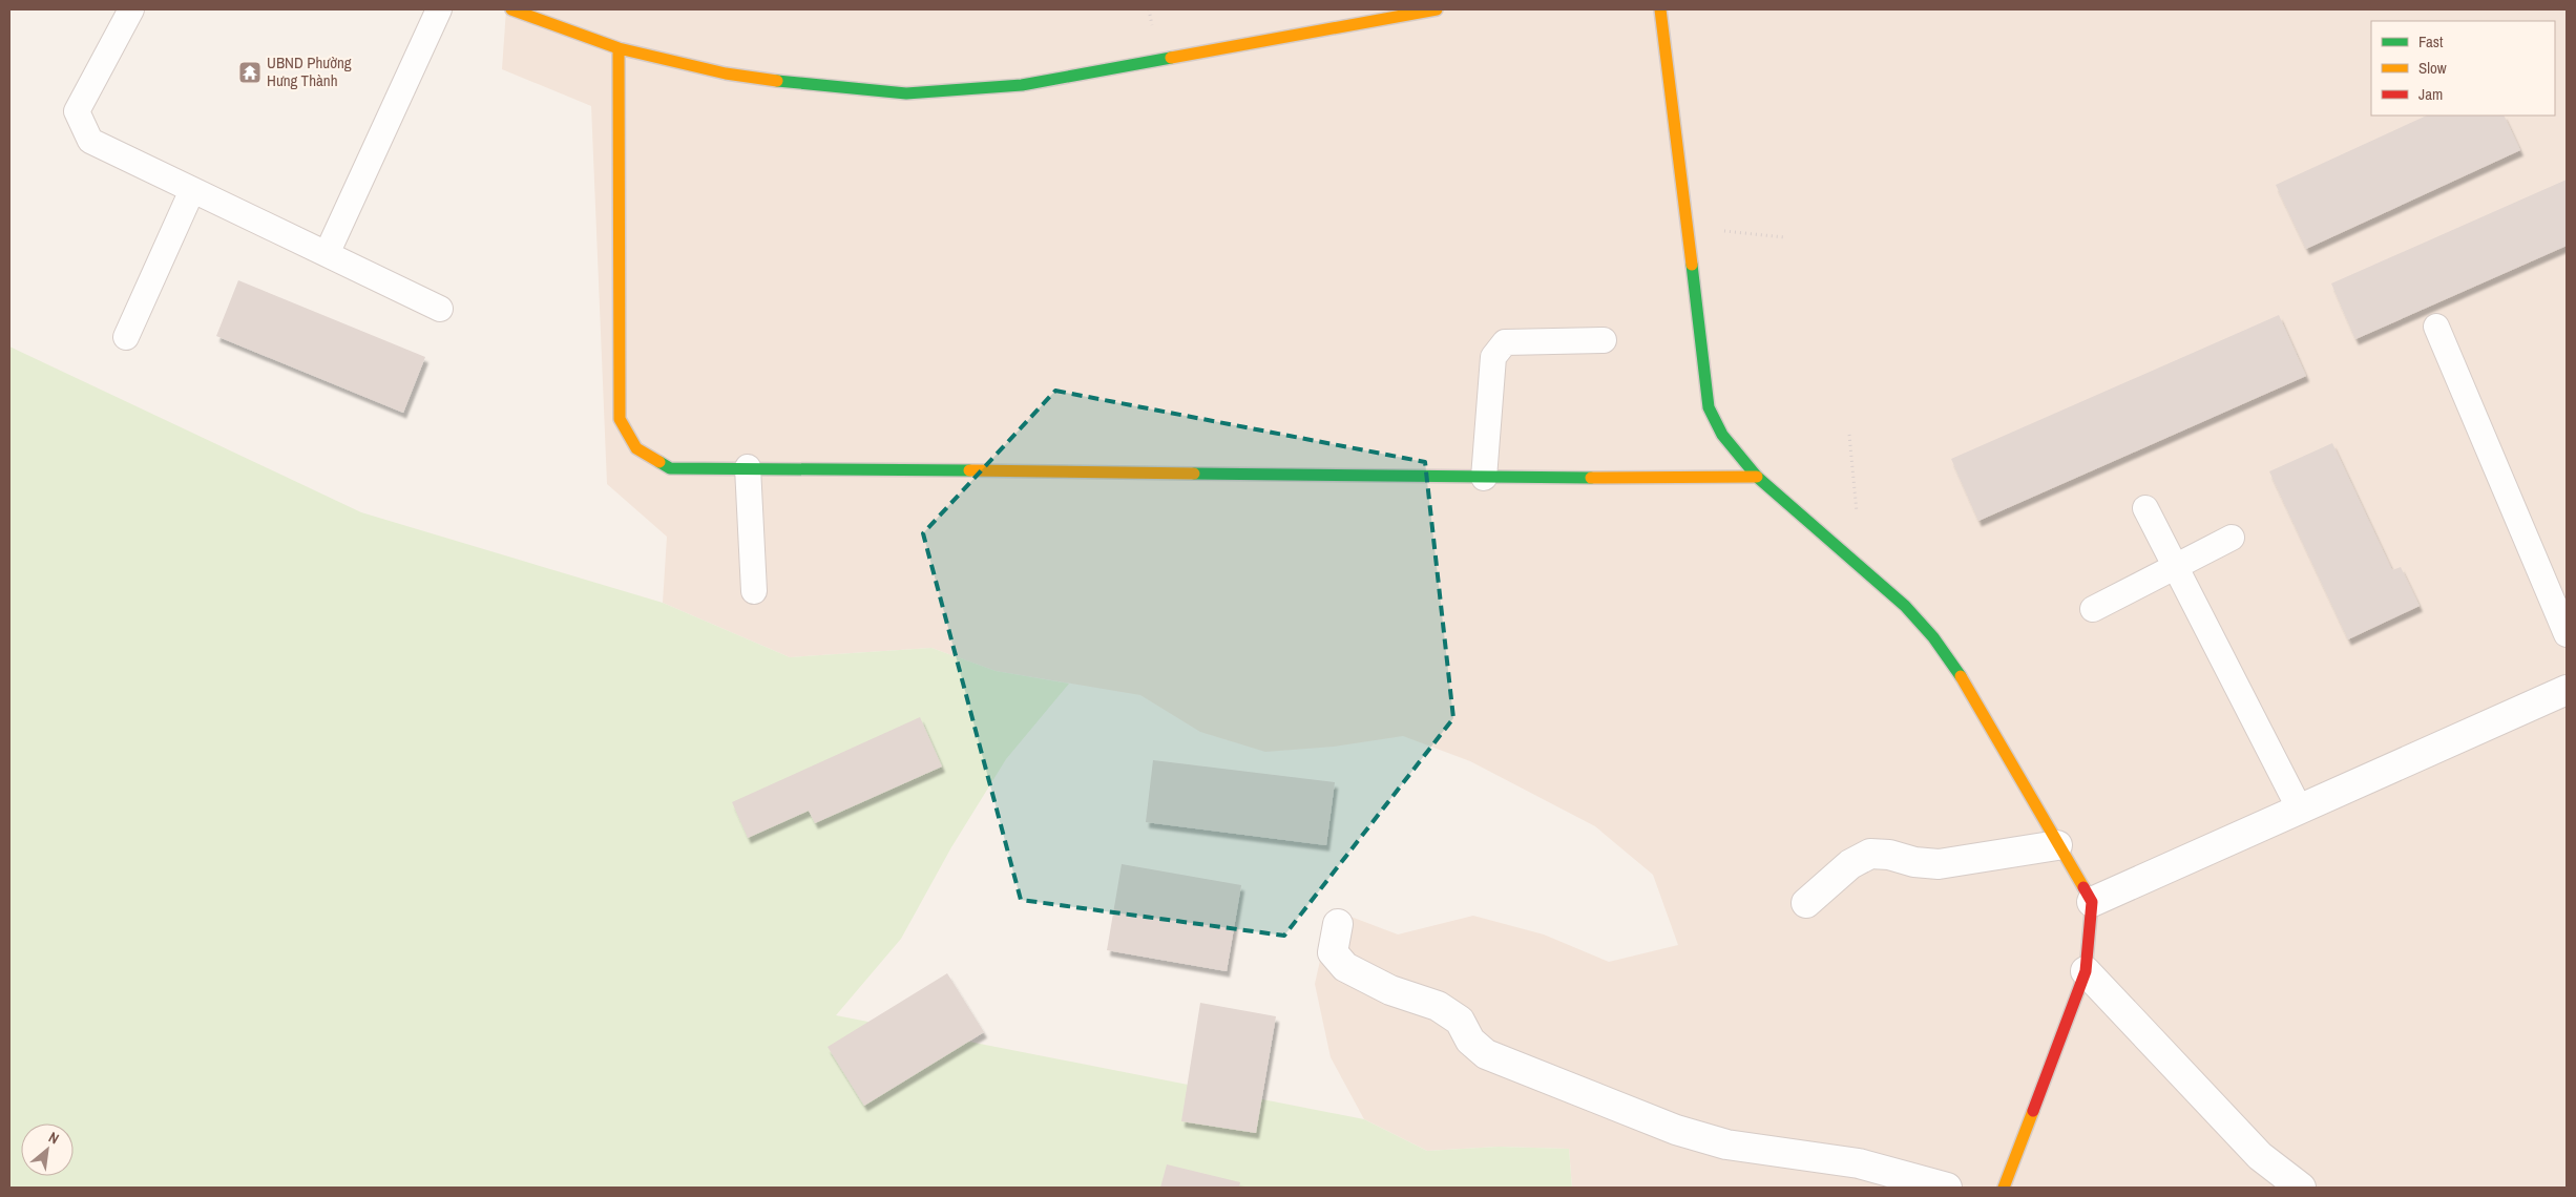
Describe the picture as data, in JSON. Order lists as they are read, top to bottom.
{
  "places": {
    "temple": ["UBND Phường Hưng Thành"]
  },
  "legend": ["Fast", "Slow", "Jam"],
  "north": "top right"
}
